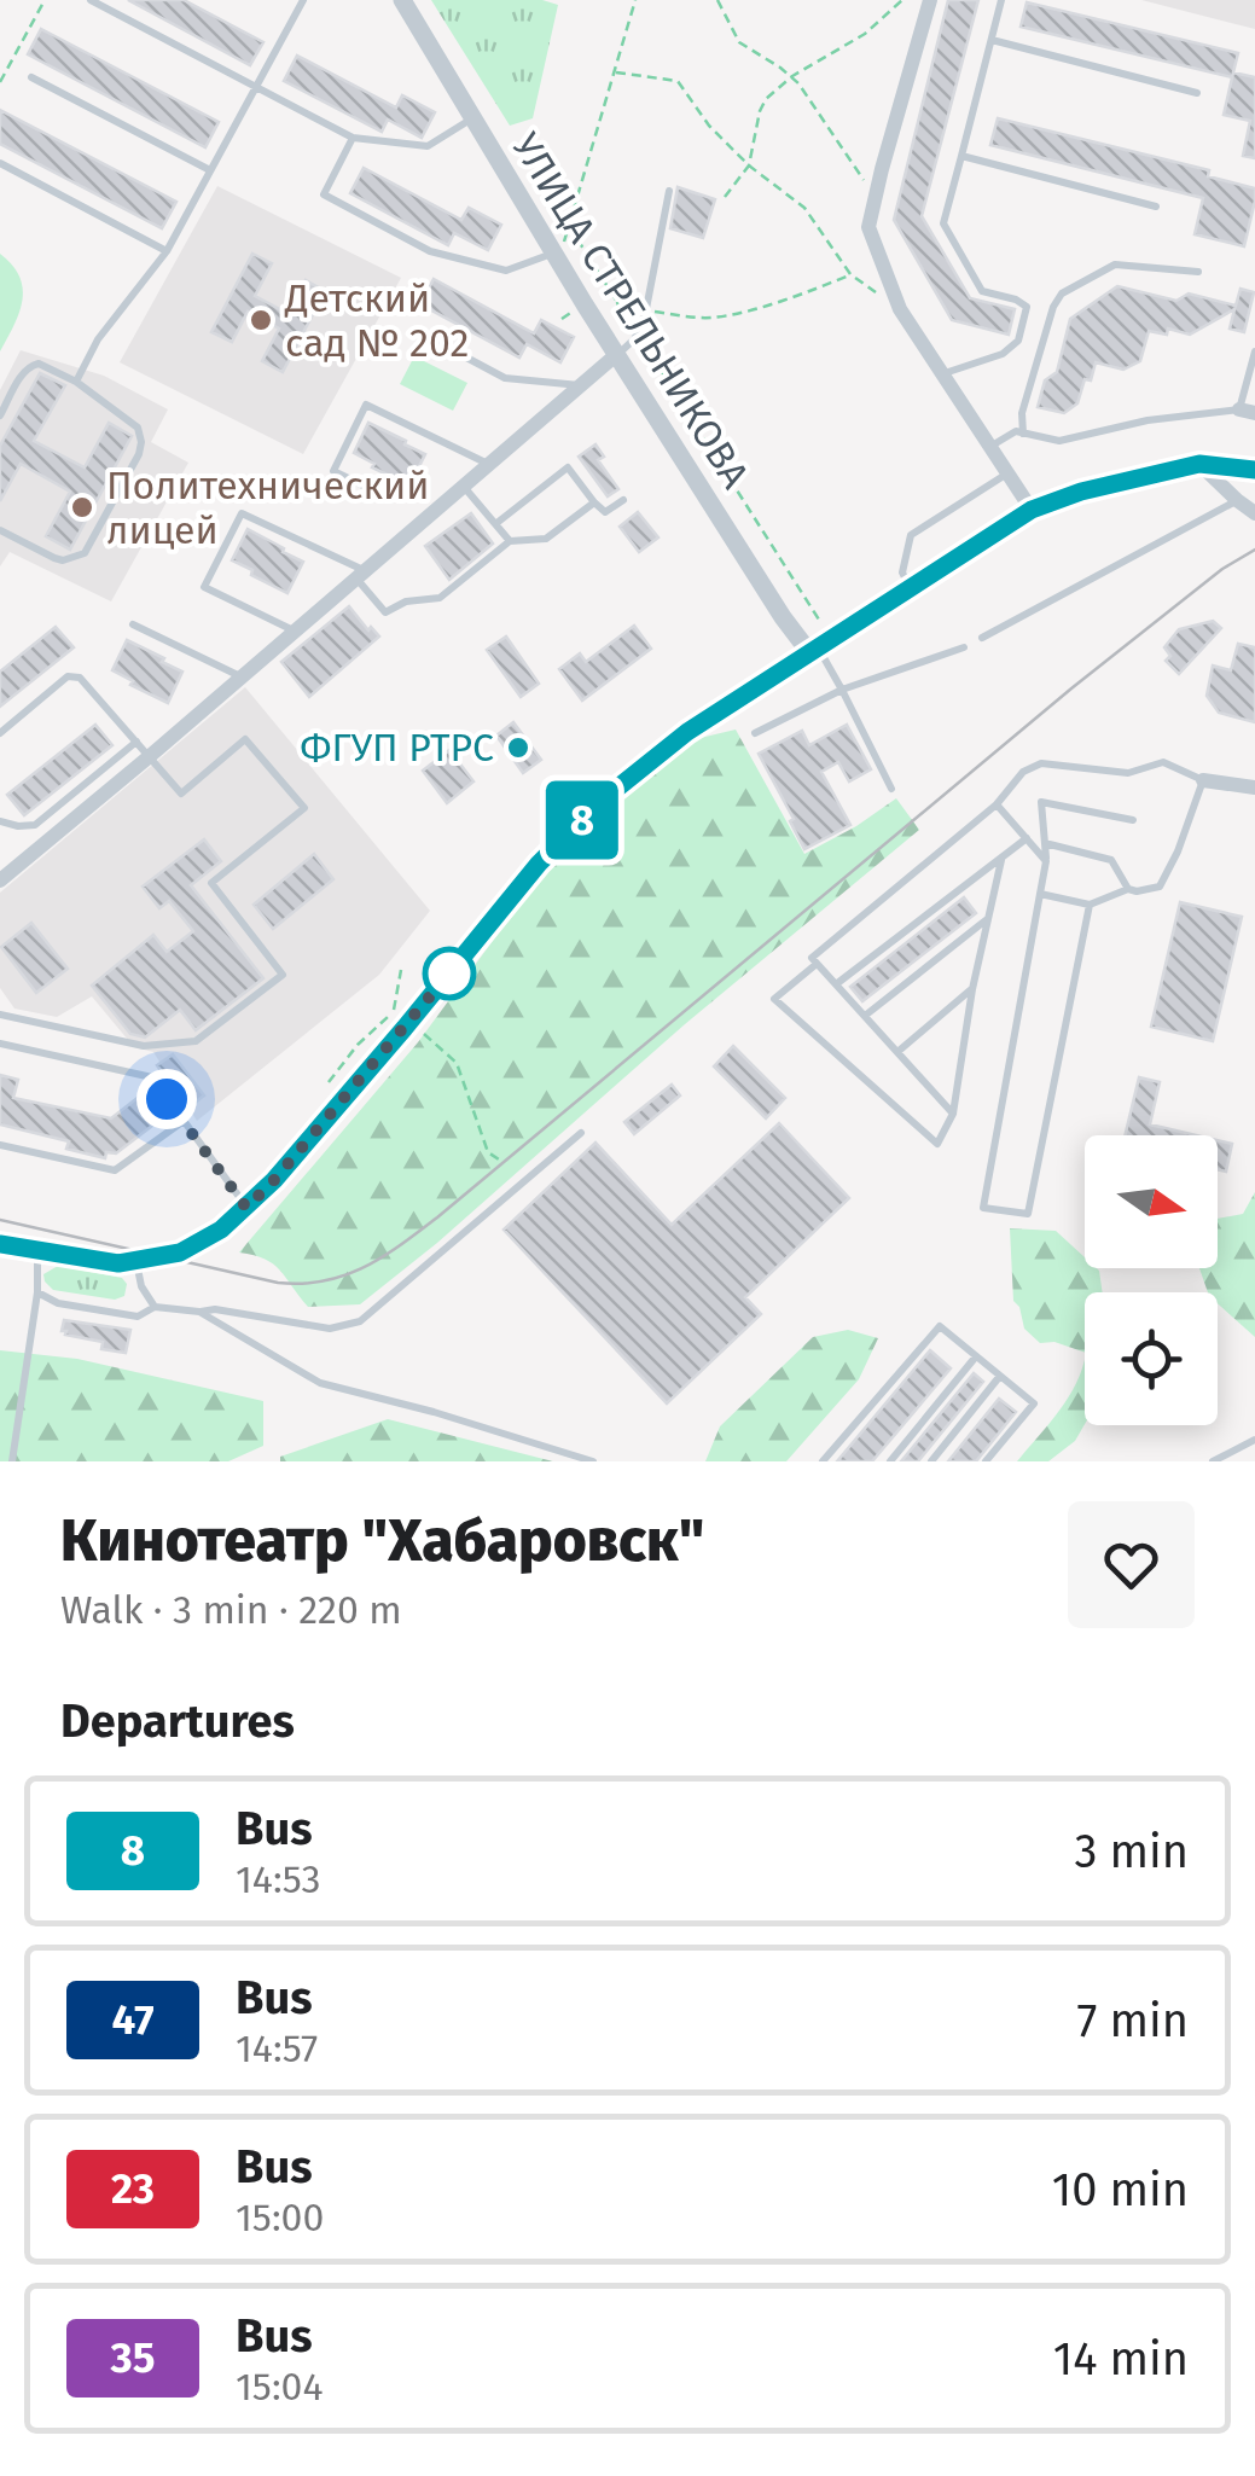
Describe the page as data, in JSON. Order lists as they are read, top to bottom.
{
  "streets": {
    "street": ["УЛИЦА СТРЕЛЬНИКОВА"]
  },
  "places": ["Детский сад № 202", "Политехнический лицей", "ФГУП РТРС"],
  "lines": ["bus line 8"],
  "north": "right",
  "page": {
    "on_map": "8",
    "heading": [
      ["Кинотеатр \"Хабаровск\"", "Walk · 3 min · 220 m"],
      "Departures"
    ],
    "list": [
      {
        "mark": "8",
        "name": "Bus",
        "note": "14:53",
        "value": "3 min"
      },
      {
        "mark": "47",
        "name": "Bus",
        "note": "14:57",
        "value": "7 min"
      },
      {
        "mark": "23",
        "name": "Bus",
        "note": "15:00",
        "value": "10 min"
      },
      {
        "mark": "35",
        "name": "Bus",
        "note": "15:04",
        "value": "14 min"
      }
    ]
  }
}
